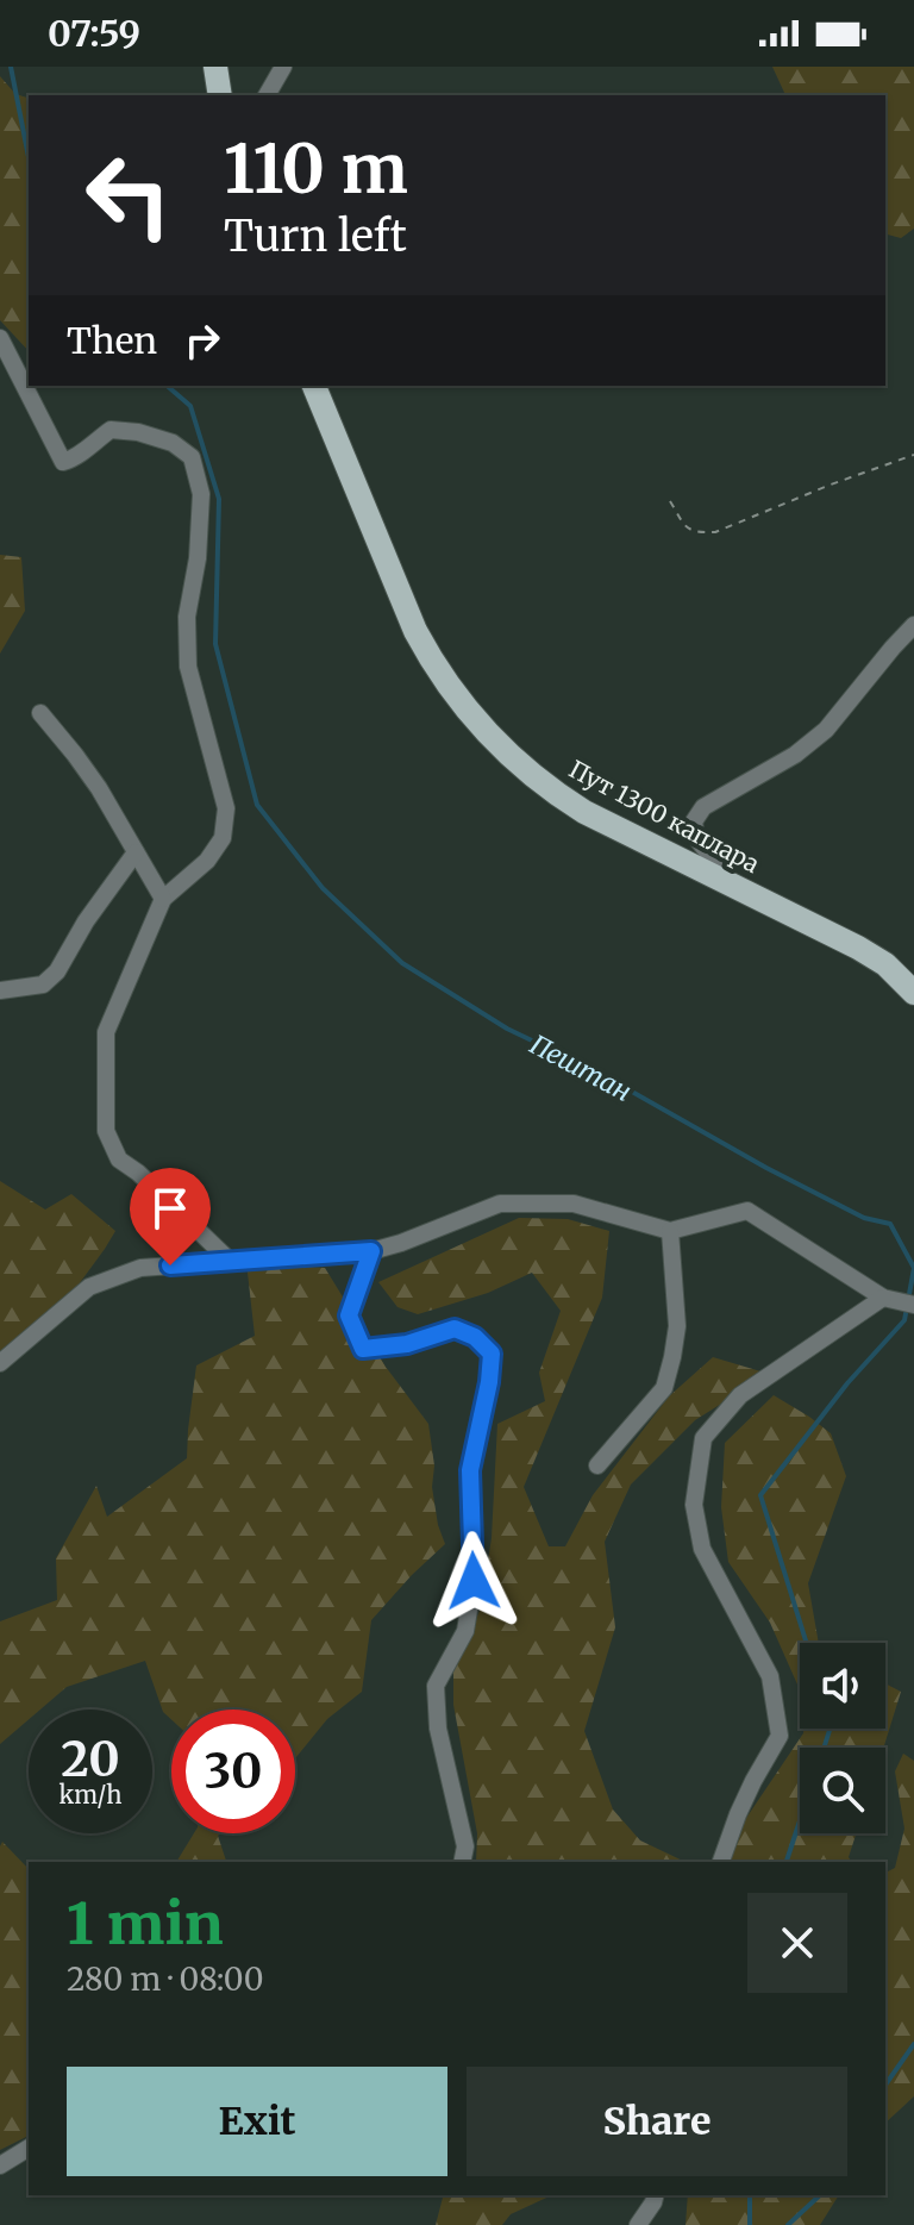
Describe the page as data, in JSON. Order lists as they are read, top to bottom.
{
  "streets": {
    "main road": ["Пут 1300 каплара"]
  },
  "water": ["Пештан"],
  "page": {
    "status": "07:59",
    "turn": ["110 m", "Turn left"],
    "then": "Then",
    "speed": "20 km/h",
    "limit": "30",
    "heading": ["1 min", "280 m · 08:00"],
    "buttons": ["Exit", "Share"]
  }
}
